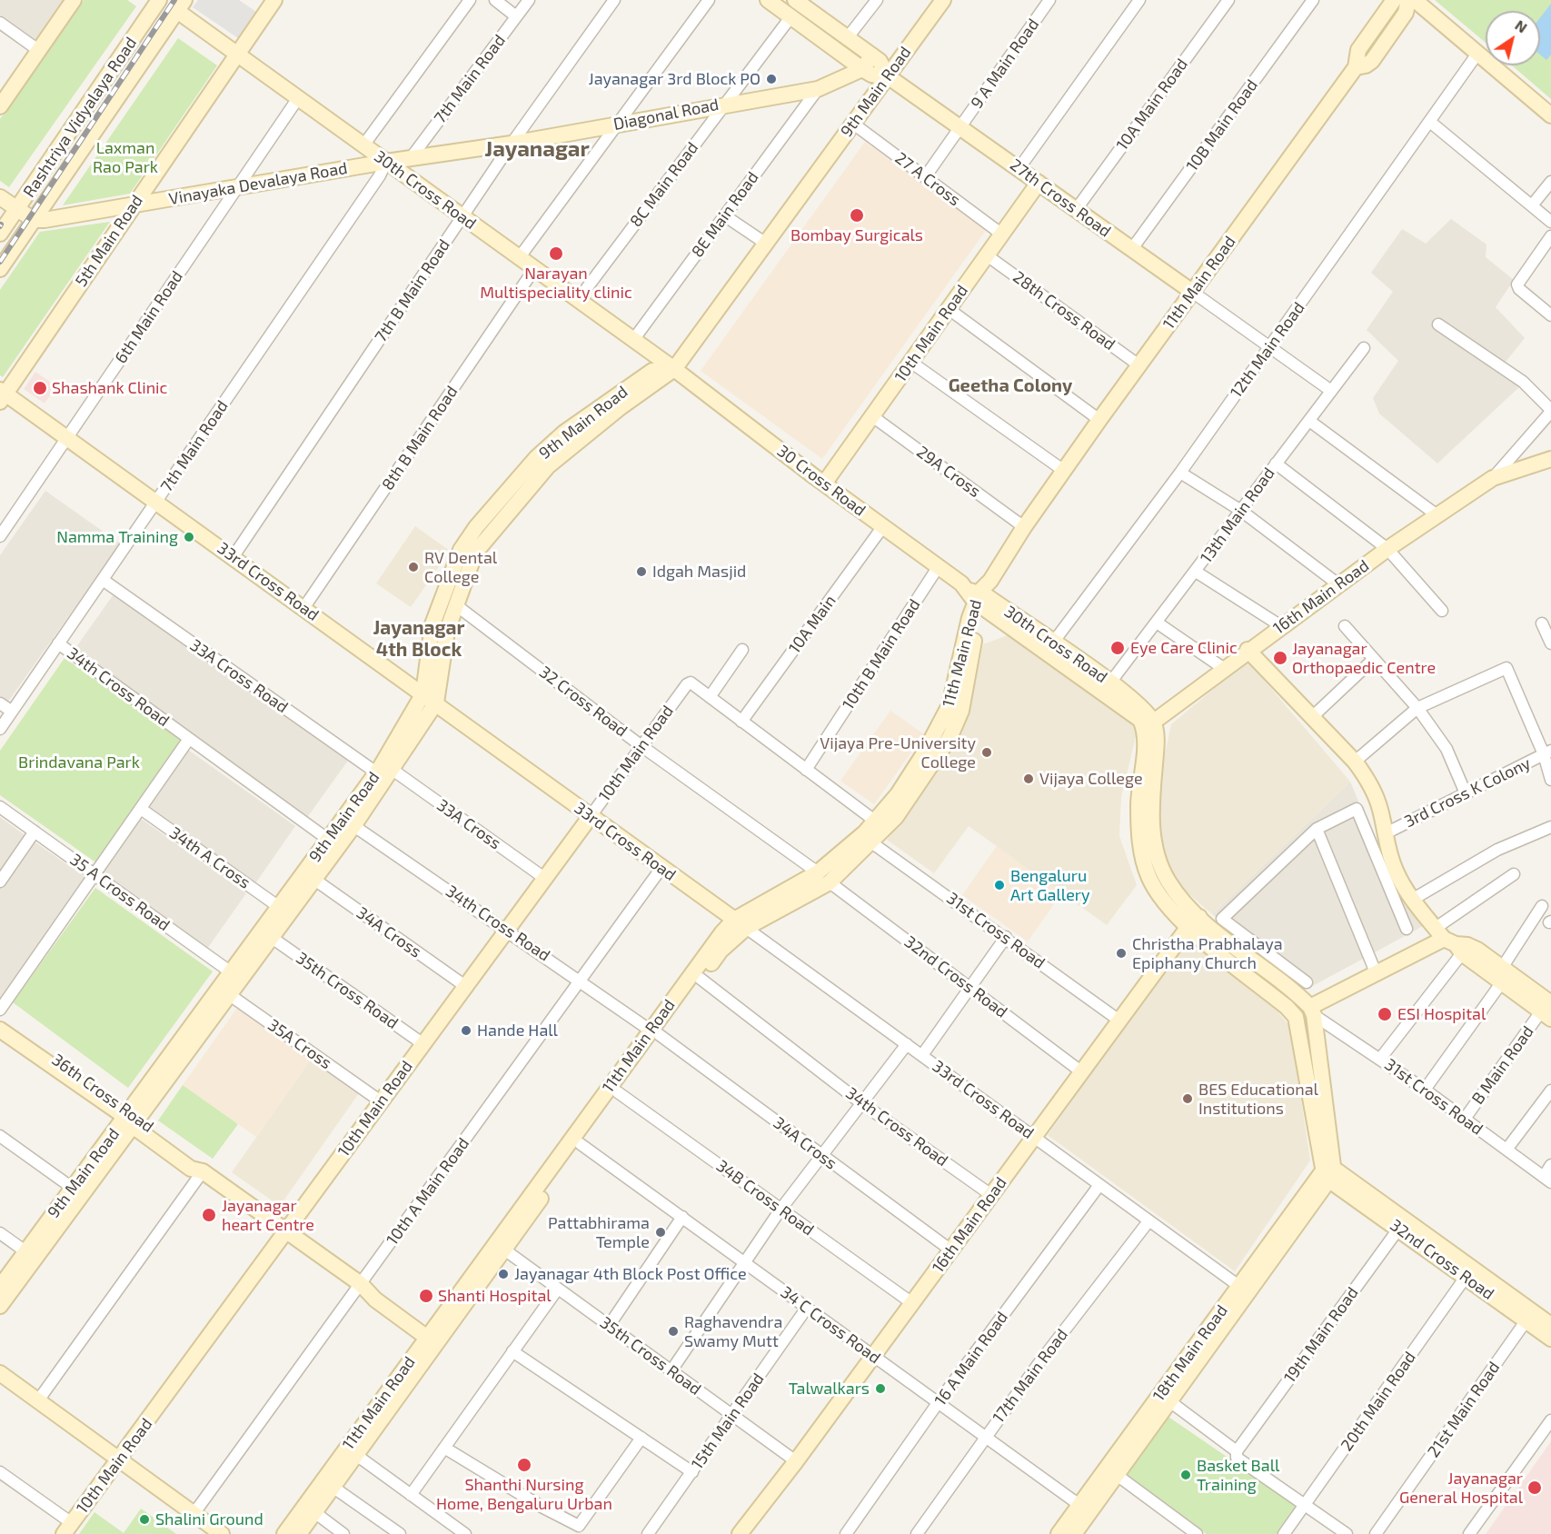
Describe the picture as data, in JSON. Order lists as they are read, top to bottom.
{
  "streets": {
    "main road": [
      "9th Main Road",
      "Diagonal Road",
      "Rashtriya Vidyalaya Road",
      "Vinayaka Devalaya Road",
      "30th Cross Road",
      "27th Cross Road",
      "5th Main Road",
      "11th Main Road",
      "10th Main Road",
      "30 Cross Road",
      "33rd Cross Road",
      "16th Main Road",
      "32nd Cross Road",
      "36th Cross Road",
      "18th Main Road"
    ],
    "street": [
      "9 A Main Road",
      "7th Main Road",
      "10A Main Road",
      "10B Main Road",
      "27 A Cross",
      "8C Main Road",
      "8E Main Road",
      "7th B Main Road",
      "28th Cross Road",
      "6th Main Road",
      "12th Main Road",
      "8th B Main Road",
      "29A Cross",
      "13th Main Road",
      "10A Main",
      "10th B Main Road",
      "33A Cross Road",
      "34th Cross Road",
      "32 Cross Road",
      "3rd Cross K Colony",
      "33A Cross",
      "34th A Cross",
      "35 A Cross Road",
      "31st Cross Road",
      "34A Cross",
      "35th Cross Road",
      "35A Cross",
      "B Main Road",
      "10th A Main Road",
      "34B Cross Road",
      "34 C Cross Road",
      "19th Main Road",
      "16 A Main Road",
      "17th Main Road",
      "20th Main Road",
      "21st Main Road",
      "15th Main Road"
    ]
  },
  "crossings": [
    ["9 A Main Road", "27 A Cross"],
    ["9 A Main Road", "27th Cross Road"],
    ["7th Main Road", "Diagonal Road"],
    ["7th Main Road", "Vinayaka Devalaya Road"],
    ["7th Main Road", "30th Cross Road"],
    ["7th Main Road", "33rd Cross Road"],
    ["7th Main Road", "33A Cross Road"],
    ["7th Main Road", "34th Cross Road"],
    ["9th Main Road", "27 A Cross"],
    ["9th Main Road", "30th Cross Road"],
    ["9th Main Road", "27th Cross Road"],
    ["9th Main Road", "30 Cross Road"],
    ["9th Main Road", "33rd Cross Road"],
    ["9th Main Road", "33A Cross Road"],
    ["9th Main Road", "34th Cross Road"],
    ["9th Main Road", "32 Cross Road"],
    ["9th Main Road", "33A Cross"],
    ["9th Main Road", "34th A Cross"],
    ["9th Main Road", "35 A Cross Road"],
    ["9th Main Road", "34A Cross"],
    ["9th Main Road", "35th Cross Road"],
    ["9th Main Road", "35A Cross"],
    ["9th Main Road", "36th Cross Road"],
    ["10A Main Road", "27th Cross Road"],
    ["Diagonal Road", "Vinayaka Devalaya Road"],
    ["Diagonal Road", "8C Main Road"],
    ["Diagonal Road", "30th Cross Road"],
    ["Diagonal Road", "27th Cross Road"],
    ["Diagonal Road", "8E Main Road"],
    ["Diagonal Road", "7th B Main Road"],
    ["Rashtriya Vidyalaya Road", "Vinayaka Devalaya Road"],
    ["Rashtriya Vidyalaya Road", "30th Cross Road"],
    ["10B Main Road", "27th Cross Road"],
    ["27 A Cross", "10th Main Road"],
    ["Vinayaka Devalaya Road", "30th Cross Road"],
    ["Vinayaka Devalaya Road", "5th Main Road"],
    ["Vinayaka Devalaya Road", "6th Main Road"],
    ["8C Main Road", "30th Cross Road"],
    ["30th Cross Road", "8E Main Road"],
    ["30th Cross Road", "5th Main Road"],
    ["30th Cross Road", "11th Main Road"],
    ["30th Cross Road", "7th B Main Road"],
    ["30th Cross Road", "6th Main Road"],
    ["30th Cross Road", "12th Main Road"],
    ["30th Cross Road", "8th B Main Road"],
    ["30th Cross Road", "30 Cross Road"],
    ["30th Cross Road", "13th Main Road"],
    ["30th Cross Road", "16th Main Road"],
    ["30th Cross Road", "31st Cross Road"],
    ["30th Cross Road", "32nd Cross Road"],
    ["30th Cross Road", "18th Main Road"],
    ["27th Cross Road", "11th Main Road"],
    ["27th Cross Road", "10th Main Road"],
    ["27th Cross Road", "12th Main Road"],
    ["27th Cross Road", "13th Main Road"],
    ["5th Main Road", "33rd Cross Road"],
    ["11th Main Road", "28th Cross Road"],
    ["11th Main Road", "29A Cross"],
    ["11th Main Road", "30 Cross Road"],
    ["11th Main Road", "33rd Cross Road"],
    ["11th Main Road", "34th Cross Road"],
    ["11th Main Road", "32 Cross Road"],
    ["11th Main Road", "31st Cross Road"],
    ["11th Main Road", "34A Cross"],
    ["11th Main Road", "32nd Cross Road"],
    ["11th Main Road", "35th Cross Road"],
    ["11th Main Road", "36th Cross Road"],
    ["11th Main Road", "34B Cross Road"],
    ["11th Main Road", "34 C Cross Road"],
    ["7th B Main Road", "33rd Cross Road"],
    ["28th Cross Road", "10th Main Road"],
    ["6th Main Road", "33rd Cross Road"],
    ["10th Main Road", "29A Cross"],
    ["10th Main Road", "30 Cross Road"],
    ["10th Main Road", "33rd Cross Road"],
    ["10th Main Road", "34th Cross Road"],
    ["10th Main Road", "32 Cross Road"],
    ["10th Main Road", "33A Cross"],
    ["10th Main Road", "34A Cross"],
    ["10th Main Road", "35th Cross Road"],
    ["10th Main Road", "35A Cross"],
    ["10th Main Road", "36th Cross Road"],
    ["8th B Main Road", "33rd Cross Road"],
    ["30 Cross Road", "10A Main"],
    ["30 Cross Road", "10th B Main Road"],
    ["33rd Cross Road", "16th Main Road"],
    ["33rd Cross Road", "10th A Main Road"],
    ["33rd Cross Road", "18th Main Road"],
    ["33rd Cross Road", "16 A Main Road"],
    ["33rd Cross Road", "17th Main Road"],
    ["16th Main Road", "34th Cross Road"],
    ["16th Main Road", "31st Cross Road"],
    ["16th Main Road", "34A Cross"],
    ["16th Main Road", "32nd Cross Road"],
    ["16th Main Road", "35th Cross Road"],
    ["16th Main Road", "34B Cross Road"],
    ["16th Main Road", "34 C Cross Road"],
    ["34th Cross Road", "34A Cross"],
    ["34th Cross Road", "10th A Main Road"],
    ["31st Cross Road", "B Main Road"],
    ["32nd Cross Road", "19th Main Road"],
    ["32nd Cross Road", "18th Main Road"],
    ["32nd Cross Road", "20th Main Road"],
    ["32nd Cross Road", "21st Main Road"],
    ["35th Cross Road", "15th Main Road"],
    ["36th Cross Road", "10th A Main Road"],
    ["34 C Cross Road", "18th Main Road"],
    ["34 C Cross Road", "16 A Main Road"],
    ["34 C Cross Road", "17th Main Road"],
    ["34 C Cross Road", "15th Main Road"]
  ],
  "districts": ["Jayanagar", "Geetha Colony", "Jayanagar 4th Block"],
  "parks": ["Laxman Rao Park", "Brindavana Park"],
  "places": [
    "Jayanagar 3rd Block PO",
    "Bombay Surgicals",
    "Narayan Multispeciality clinic",
    "Shashank Clinic",
    "Namma Training",
    "RV Dental College",
    "Idgah Masjid",
    "Eye Care Clinic",
    "Jayanagar Orthopaedic Centre",
    "Vijaya Pre-University College",
    "Vijaya College",
    "Bengaluru Art Gallery",
    "Christha Prabhalaya Epiphany Church",
    "ESI Hospital",
    "Hande Hall",
    "BES Educational Institutions",
    "Jayanagar heart Centre",
    "Pattabhirama Temple",
    "Jayanagar 4th Block Post Office",
    "Shanti Hospital",
    "Raghavendra Swamy Mutt",
    "Talwalkars",
    "Shanthi Nursing Home, Bengaluru Urban",
    "Basket Ball Training",
    "Jayanagar General Hospital",
    "Shalini Ground"
  ],
  "north": "top right"
}
